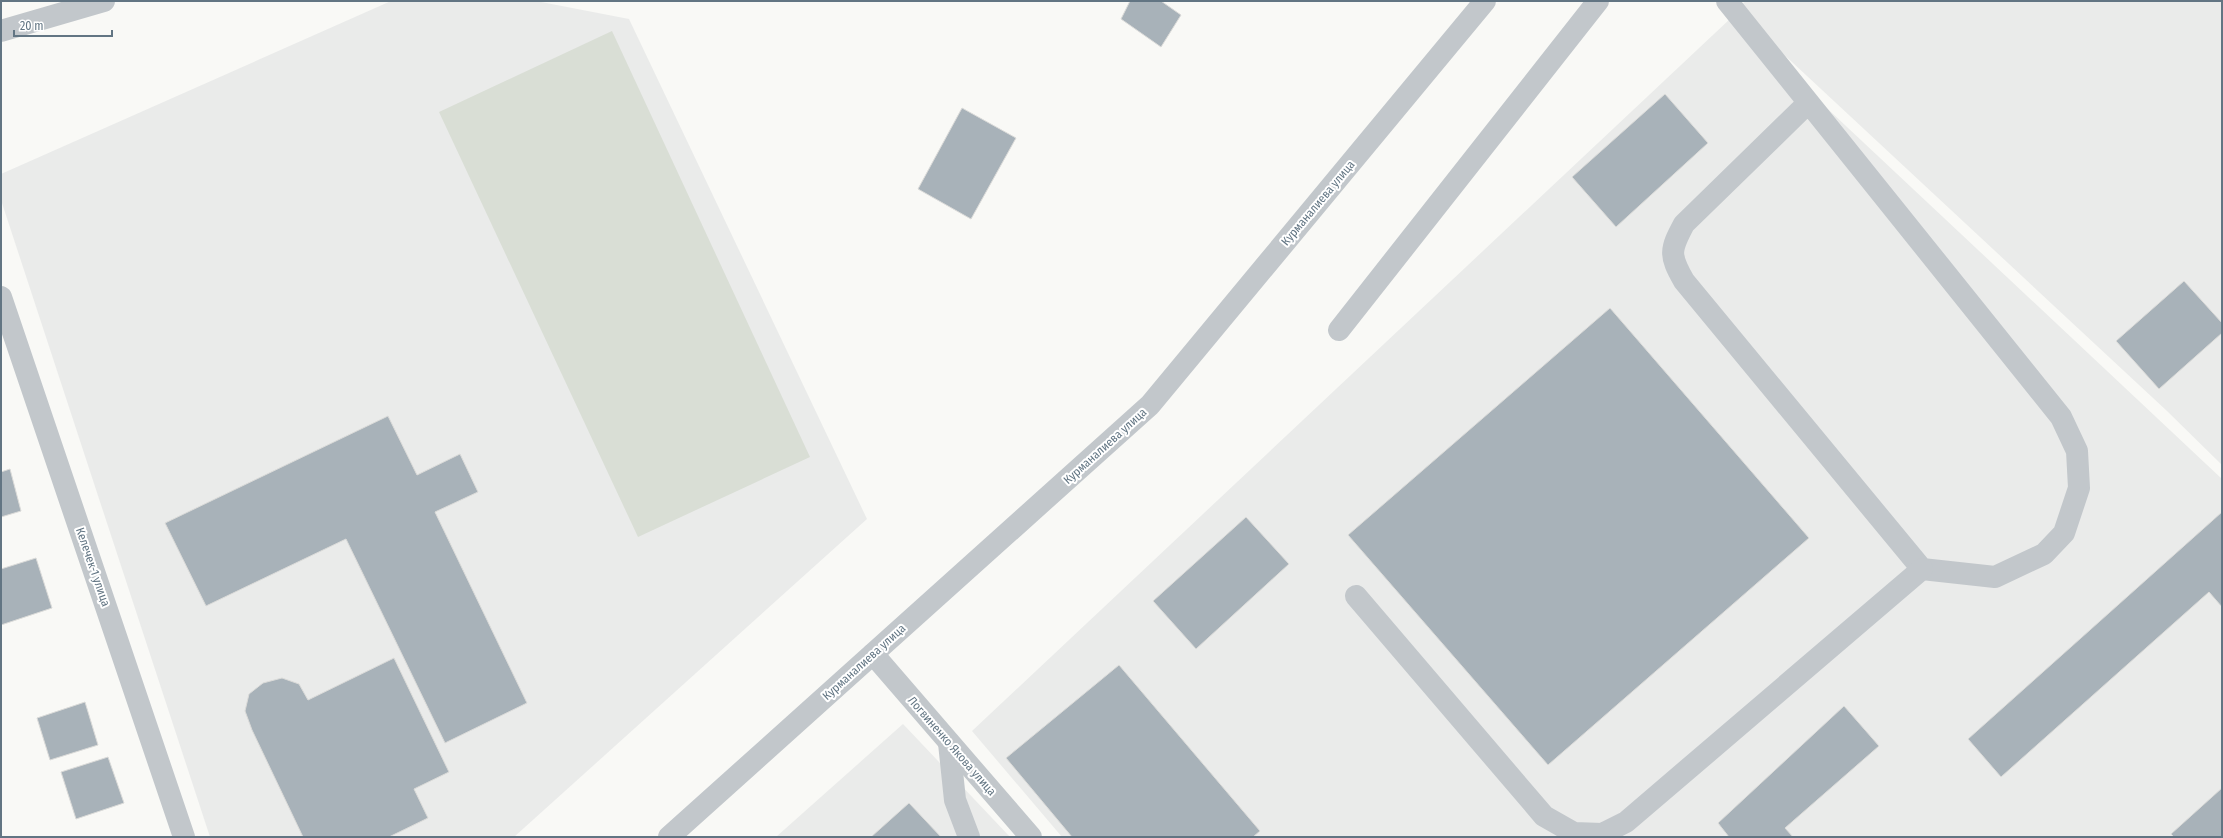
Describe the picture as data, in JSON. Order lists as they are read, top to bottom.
{
  "streets": {
    "street": ["Курманалиева улица", "Келечек-1 улица", "Логвиненко Якова улица"]
  },
  "crossings": [
    ["Курманалиева улица", "Логвиненко Якова улица"]
  ],
  "scale_bar": "20 m"
}
